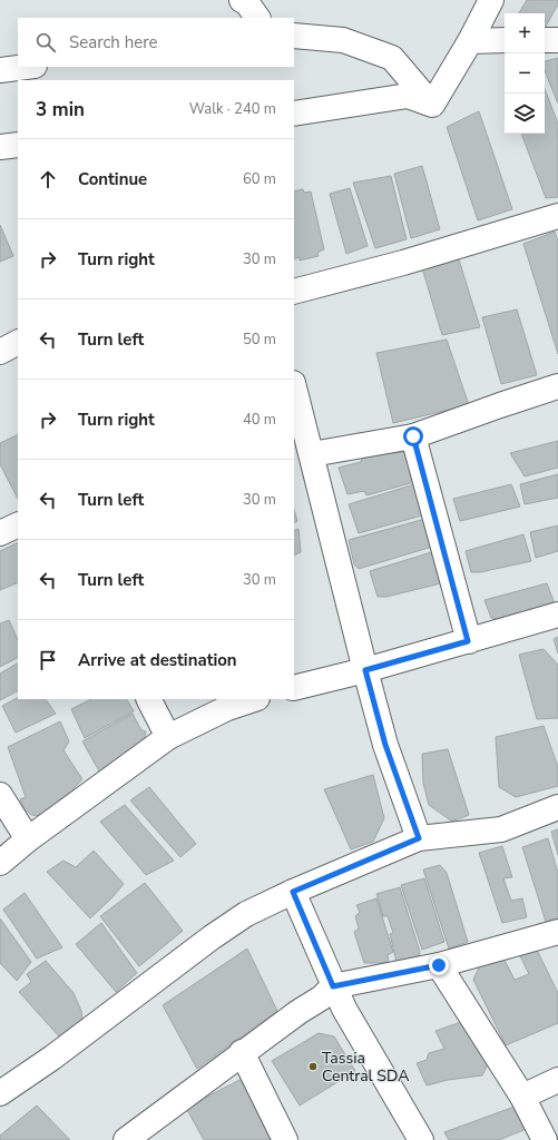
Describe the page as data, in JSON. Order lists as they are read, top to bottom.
{
  "places": ["Tassia Central SDA"],
  "page": {
    "map_buttons": ["+", "−"],
    "search": "Search here",
    "heading": ["3 min", "Walk · 240 m"],
    "list": [
      ["Continue", "60 m"],
      ["Turn right", "30 m"],
      ["Turn left", "50 m"],
      ["Turn right", "40 m"],
      ["Turn left", "30 m"],
      ["Turn left", "30 m"],
      "Arrive at destination"
    ]
  }
}
